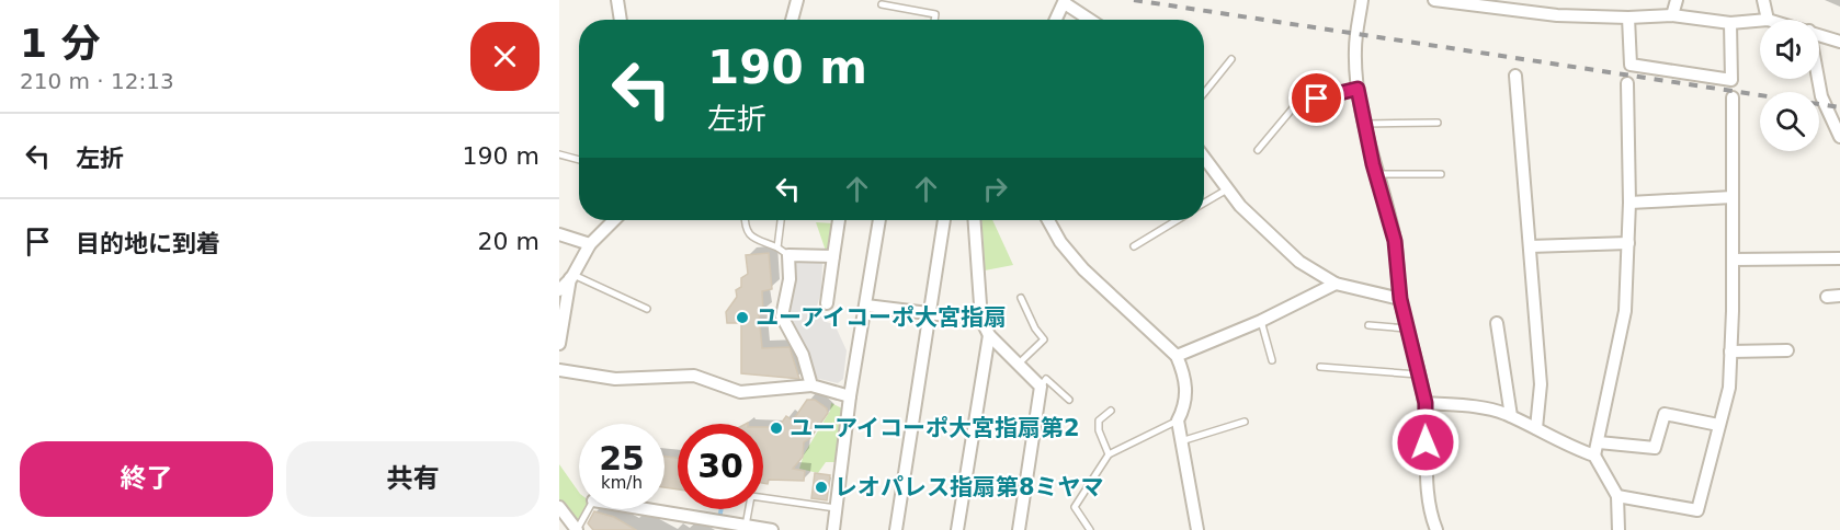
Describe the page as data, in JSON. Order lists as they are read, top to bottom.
{
  "places": ["ユーアイコーポ大宮指扇", "ユーアイコーポ大宮指扇第2", "レオパレス指扇第8ミヤマ"],
  "page": {
    "heading": ["1 分", "210 m · 12:13"],
    "turn": ["190 m", "左折"],
    "list": [
      {
        "name": "左折",
        "value": "190 m"
      },
      {
        "name": "目的地に到着",
        "value": "20 m"
      }
    ],
    "speed": "25 km/h",
    "limit": "30",
    "buttons": ["終了", "共有"]
  }
}
